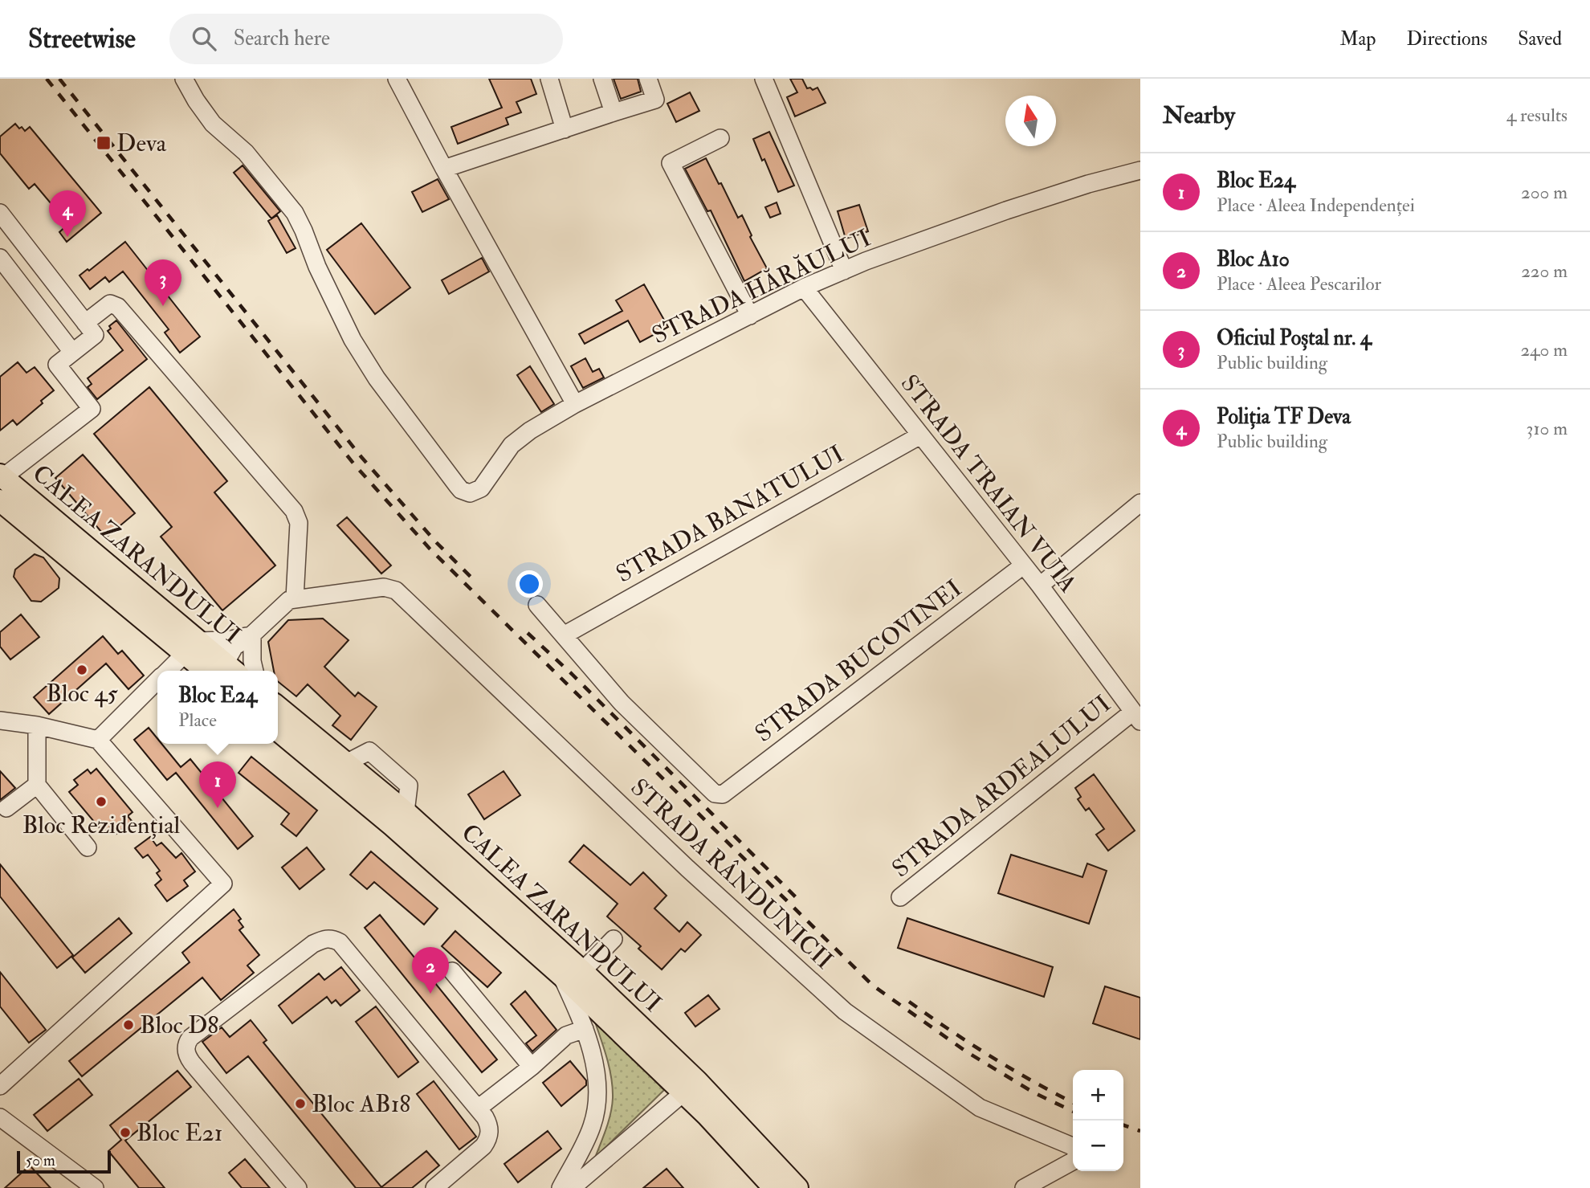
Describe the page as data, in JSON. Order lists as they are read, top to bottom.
{
  "streets": {
    "main road": ["CALEA ZARANDULUI"],
    "street": [
      "STRADA HĂRĂULUI",
      "STRADA TRAIAN VUIA",
      "STRADA BANATULUI",
      "STRADA BUCOVINEI",
      "STRADA ARDEALULUI",
      "STRADA RÂNDUNICII"
    ]
  },
  "crossings": [
    ["STRADA HĂRĂULUI", "STRADA TRAIAN VUIA"],
    ["STRADA TRAIAN VUIA", "STRADA BANATULUI"],
    ["STRADA TRAIAN VUIA", "STRADA BUCOVINEI"],
    ["STRADA TRAIAN VUIA", "STRADA ARDEALULUI"],
    ["STRADA BANATULUI", "STRADA BUCOVINEI"]
  ],
  "places": {
    "transit": ["Deva"],
    "other": [
      "Bloc 45",
      "Bloc Rezidențial",
      "Bloc D8",
      "Bloc AB18",
      "Bloc E21"
    ]
  },
  "scale_bar": "50 m",
  "north": "top",
  "page": {
    "header": "Streetwise",
    "search": "Search here",
    "nav": ["Map", "Directions", "Saved"],
    "heading": ["Nearby", "4 results"],
    "list": [
      {
        "mark": "1",
        "name": "Bloc E24",
        "note": "Place · Aleea Independenței",
        "value": "200 m"
      },
      {
        "mark": "2",
        "name": "Bloc A10",
        "note": "Place · Aleea Pescarilor",
        "value": "220 m"
      },
      {
        "mark": "3",
        "name": "Oficiul Poștal nr. 4",
        "note": "Public building",
        "value": "240 m"
      },
      {
        "mark": "4",
        "name": "Poliția TF Deva",
        "note": "Public building",
        "value": "310 m"
      }
    ],
    "pins": [
      "4",
      "3",
      "1",
      "2"
    ],
    "popup": ["Bloc E24", "Place"],
    "map_buttons": ["+", "−"],
    "scale": "50 m"
  }
}
